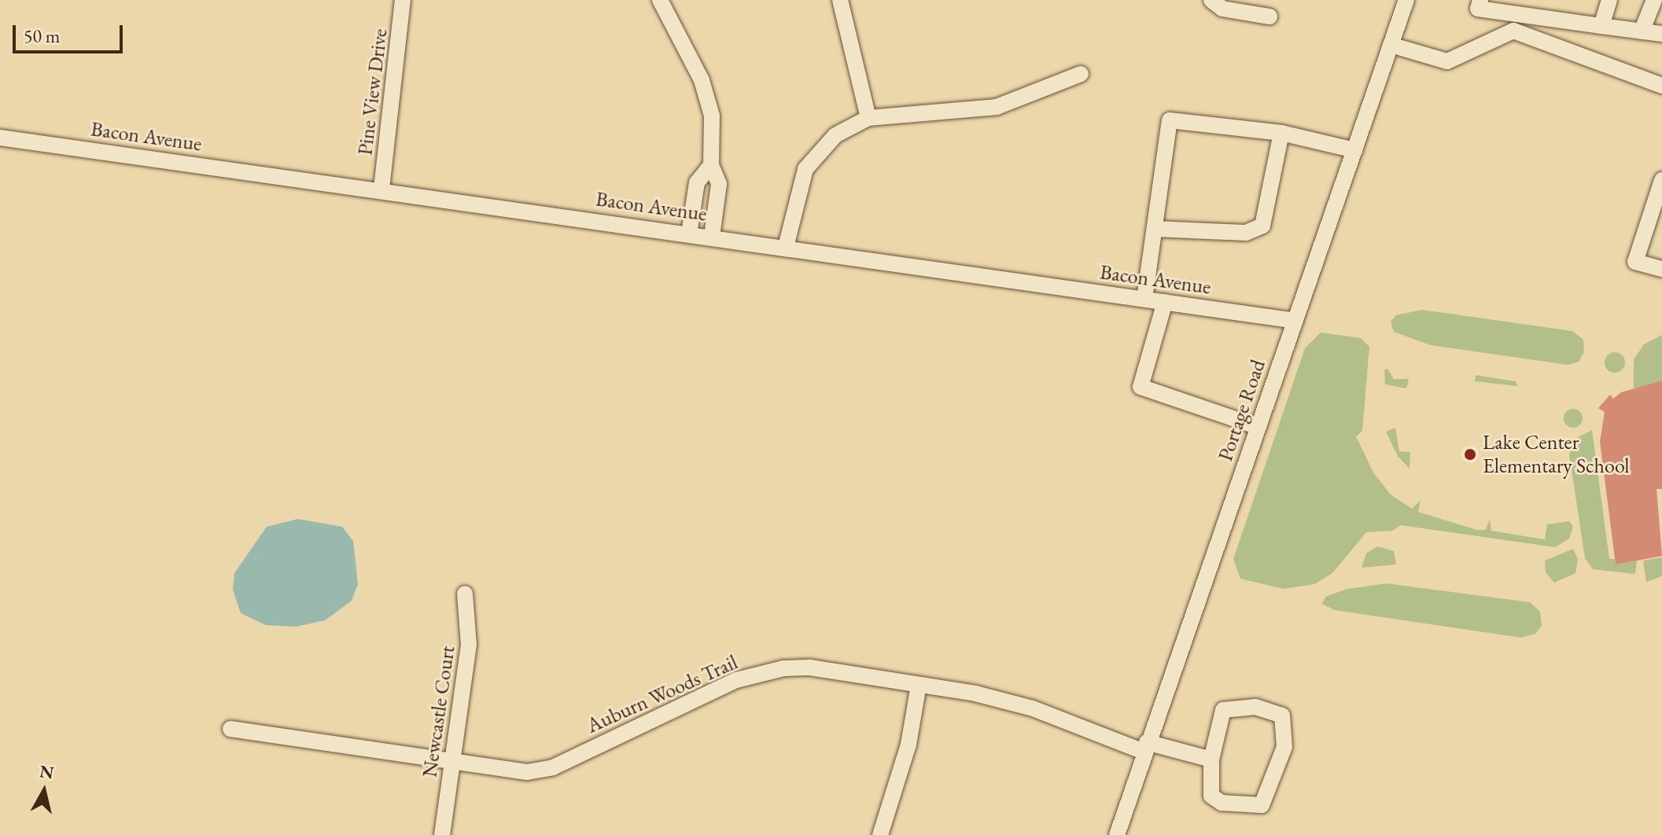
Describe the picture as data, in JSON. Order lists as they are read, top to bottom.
{
  "streets": {
    "street": [
      "Pine View Drive",
      "Bacon Avenue",
      "Portage Road",
      "Auburn Woods Trail",
      "Newcastle Court"
    ]
  },
  "crossings": [
    ["Pine View Drive", "Bacon Avenue"],
    ["Bacon Avenue", "Portage Road"],
    ["Portage Road", "Auburn Woods Trail"],
    ["Auburn Woods Trail", "Newcastle Court"]
  ],
  "places": ["Lake Center Elementary School"],
  "scale_bar": "50 m",
  "north": "top"
}
